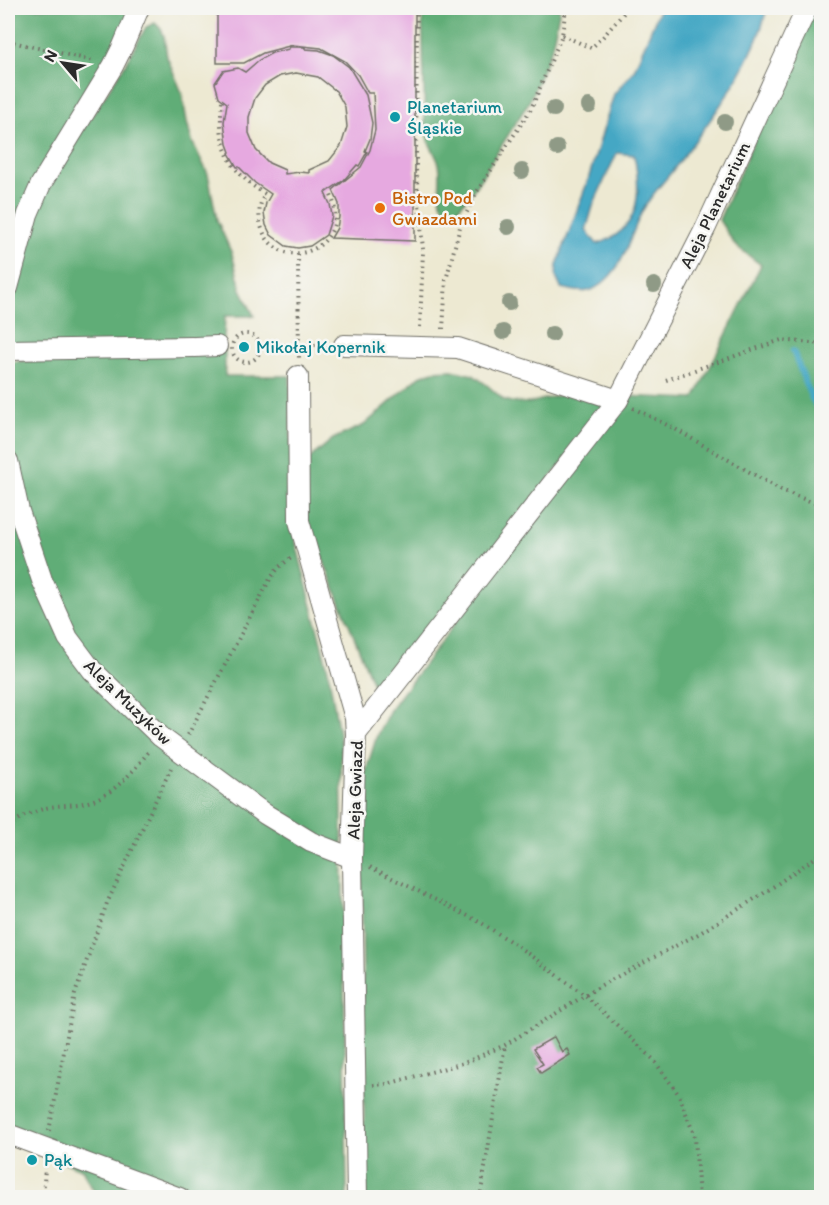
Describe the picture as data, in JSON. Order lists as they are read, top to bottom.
{
  "streets": {
    "street": ["Aleja Planetarium", "Aleja Muzyków", "Aleja Gwiazd"]
  },
  "crossings": [
    ["Aleja Planetarium", "Aleja Gwiazd"],
    ["Aleja Muzyków", "Aleja Gwiazd"]
  ],
  "places": [
    "Planetarium Śląskie",
    "Bistro Pod Gwiazdami",
    "Mikołaj Kopernik",
    "Pąk"
  ],
  "north": "top left"
}
